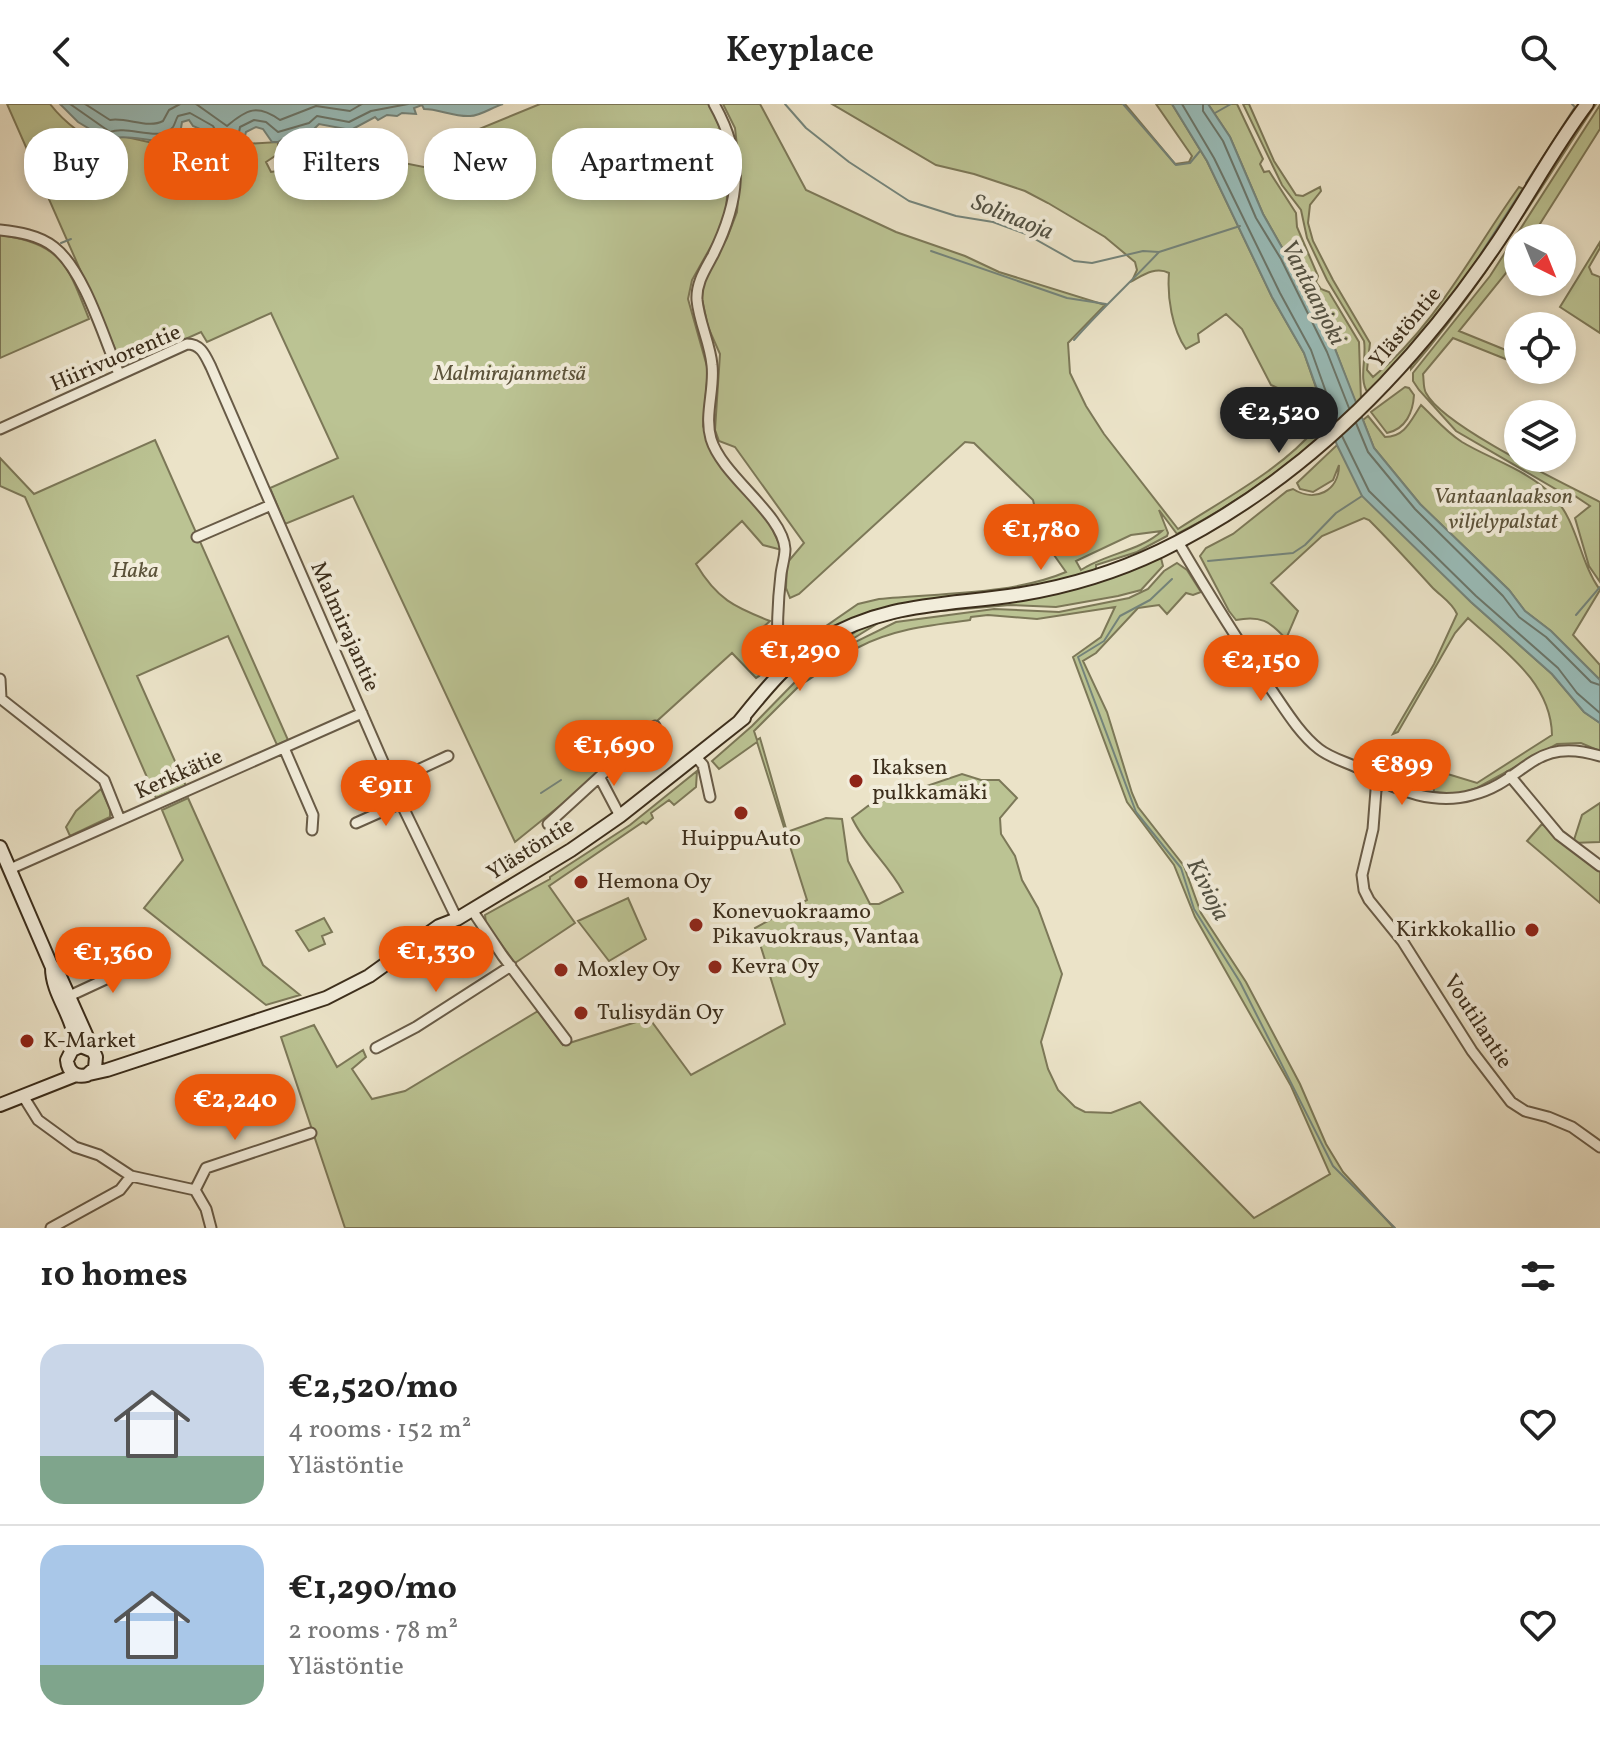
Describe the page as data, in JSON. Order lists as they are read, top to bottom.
{
  "streets": {
    "main road": ["Ylästöntie"],
    "street": [
      "Hiirivuorentie",
      "Malmirajantie",
      "Kerkkätie",
      "Voutilantie"
    ]
  },
  "crossings": [
    ["Ylästöntie", "Malmirajantie"],
    ["Hiirivuorentie", "Malmirajantie"],
    ["Malmirajantie", "Kerkkätie"]
  ],
  "water": ["Solinaoja", "Vantaanjoki", "Kivioja"],
  "parks": ["Malmirajanmetsä", "Vantaanlaakson viljelypalstat", "Haka"],
  "places": [
    "Ikaksen pulkkamäki",
    "HuippuAuto",
    "Hemona Oy",
    "Konevuokraamo Pikavuokraus, Vantaa",
    "Kirkkokallio",
    "Kevra Oy",
    "Moxley Oy",
    "Tulisydän Oy",
    "K-Market"
  ],
  "north": "bottom right",
  "page": {
    "header": "Keyplace",
    "chip": [
      "Buy",
      "Rent",
      "Filters",
      "New",
      "Apartment"
    ],
    "price": [
      "€2,520",
      "€1,780",
      "€1,290",
      "€2,150",
      "€1,690",
      "€899",
      "€911",
      "€1,330",
      "€1,360",
      "€2,240"
    ],
    "heading": "10 homes",
    "list": [
      {
        "name": "€2,520/mo",
        "note": "4 rooms · 152 m² · Ylästöntie"
      },
      {
        "name": "€1,290/mo",
        "note": "2 rooms · 78 m² · Ylästöntie"
      }
    ]
  }
}
